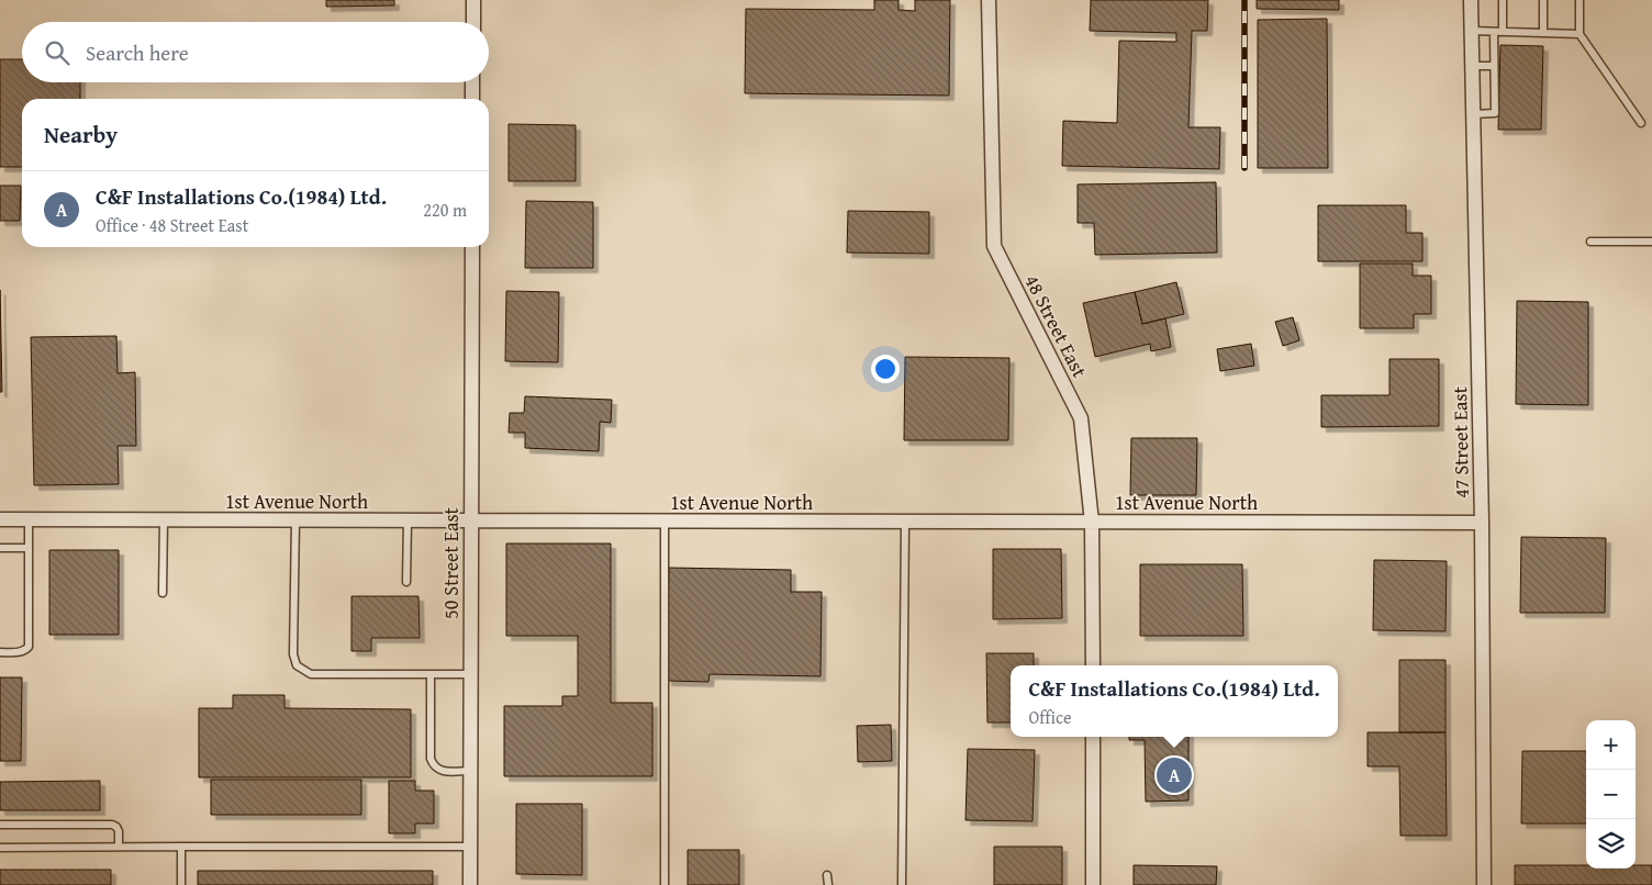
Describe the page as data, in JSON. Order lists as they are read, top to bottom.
{
  "streets": {
    "street": [
      "48 Street East",
      "47 Street East",
      "1st Avenue North",
      "50 Street East"
    ]
  },
  "crossings": [
    ["48 Street East", "1st Avenue North"],
    ["47 Street East", "1st Avenue North"],
    ["1st Avenue North", "50 Street East"]
  ],
  "page": {
    "search": "Search here",
    "heading": "Nearby",
    "list": [
      {
        "mark": "A",
        "name": "C&F Installations Co.(1984) Ltd.",
        "note": "Office · 48 Street East",
        "value": "220 m"
      }
    ],
    "popup": ["C&F Installations Co.(1984) Ltd.", "Office"],
    "map_buttons": ["+", "−"],
    "pins": "A"
  }
}
